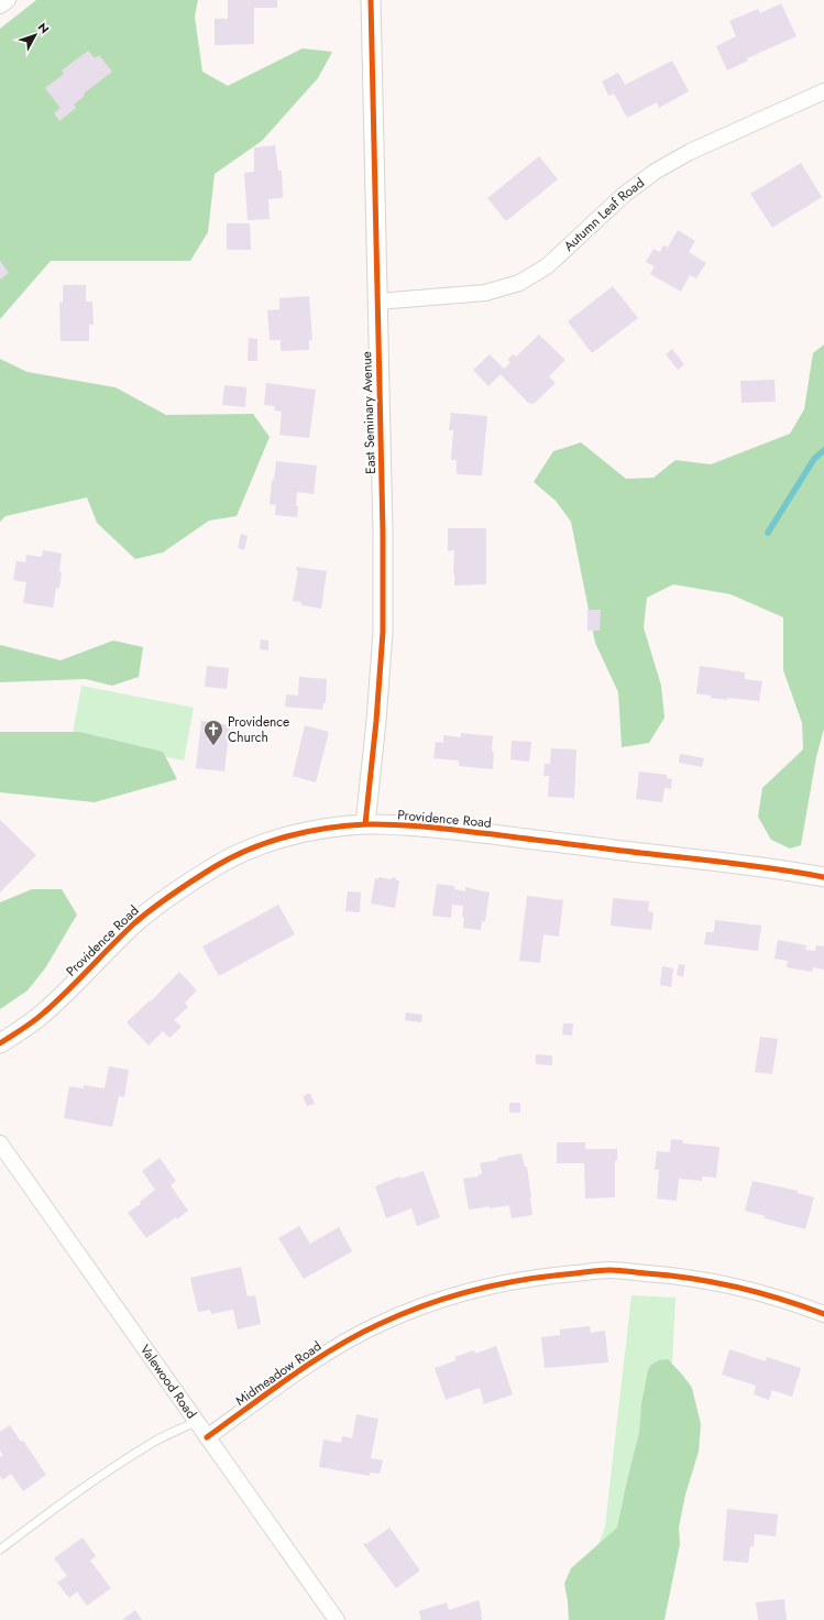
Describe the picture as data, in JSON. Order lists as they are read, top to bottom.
{
  "streets": {
    "street": [
      "Autumn Leaf Road",
      "East Seminary Avenue",
      "Providence Road",
      "Midmeadow Road",
      "Valewood Road"
    ]
  },
  "crossings": [
    ["Autumn Leaf Road", "East Seminary Avenue"],
    ["East Seminary Avenue", "Providence Road"],
    ["Midmeadow Road", "Valewood Road"]
  ],
  "places": {
    "church": ["Providence Church"]
  },
  "north": "top right"
}
